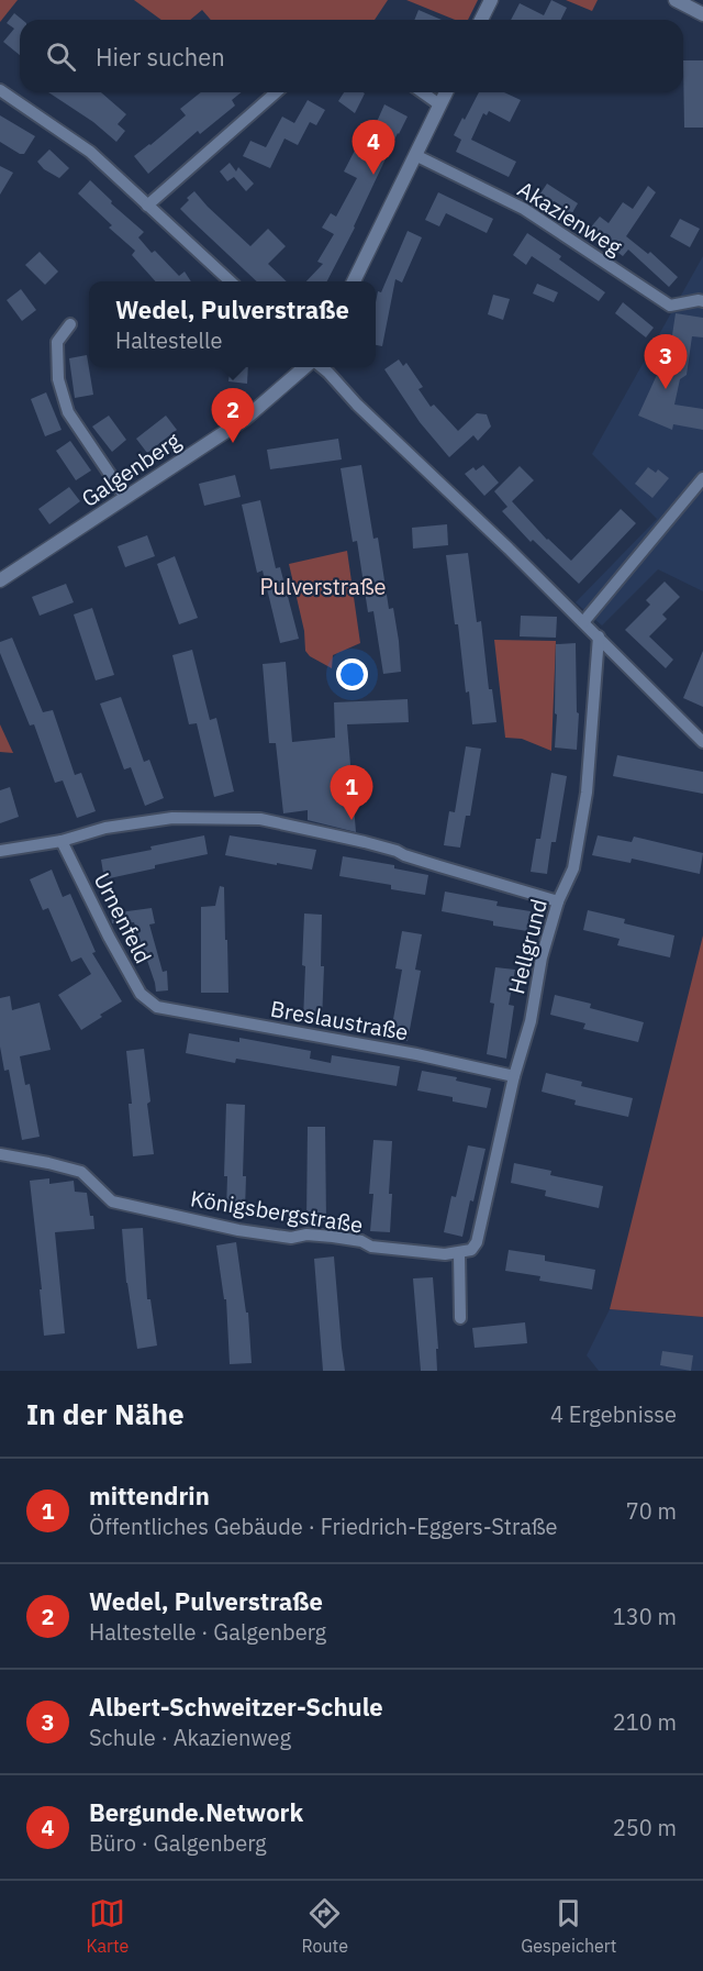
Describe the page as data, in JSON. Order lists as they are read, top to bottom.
{
  "streets": {
    "street": [
      "Akazienweg",
      "Galgenberg",
      "Urnenfeld",
      "Hellgrund",
      "Breslaustraße",
      "Königsbergstraße"
    ]
  },
  "crossings": [
    ["Urnenfeld", "Breslaustraße"],
    ["Hellgrund", "Breslaustraße"],
    ["Hellgrund", "Königsbergstraße"]
  ],
  "parks": ["Pulverstraße"],
  "page": {
    "search": "Hier suchen",
    "pins": [
      "4",
      "3",
      "2",
      "1"
    ],
    "popup": ["Wedel, Pulverstraße", "Haltestelle"],
    "heading": ["In der Nähe", "4 Ergebnisse"],
    "list": [
      {
        "mark": "1",
        "name": "mittendrin",
        "note": "Öffentliches Gebäude · Friedrich-Eggers-Straße",
        "value": "70 m"
      },
      {
        "mark": "2",
        "name": "Wedel, Pulverstraße",
        "note": "Haltestelle · Galgenberg",
        "value": "130 m"
      },
      {
        "mark": "3",
        "name": "Albert-Schweitzer-Schule",
        "note": "Schule · Akazienweg",
        "value": "210 m"
      },
      {
        "mark": "4",
        "name": "Bergunde.Network",
        "note": "Büro · Galgenberg",
        "value": "250 m"
      }
    ],
    "nav": ["Karte", "Route", "Gespeichert"]
  }
}
